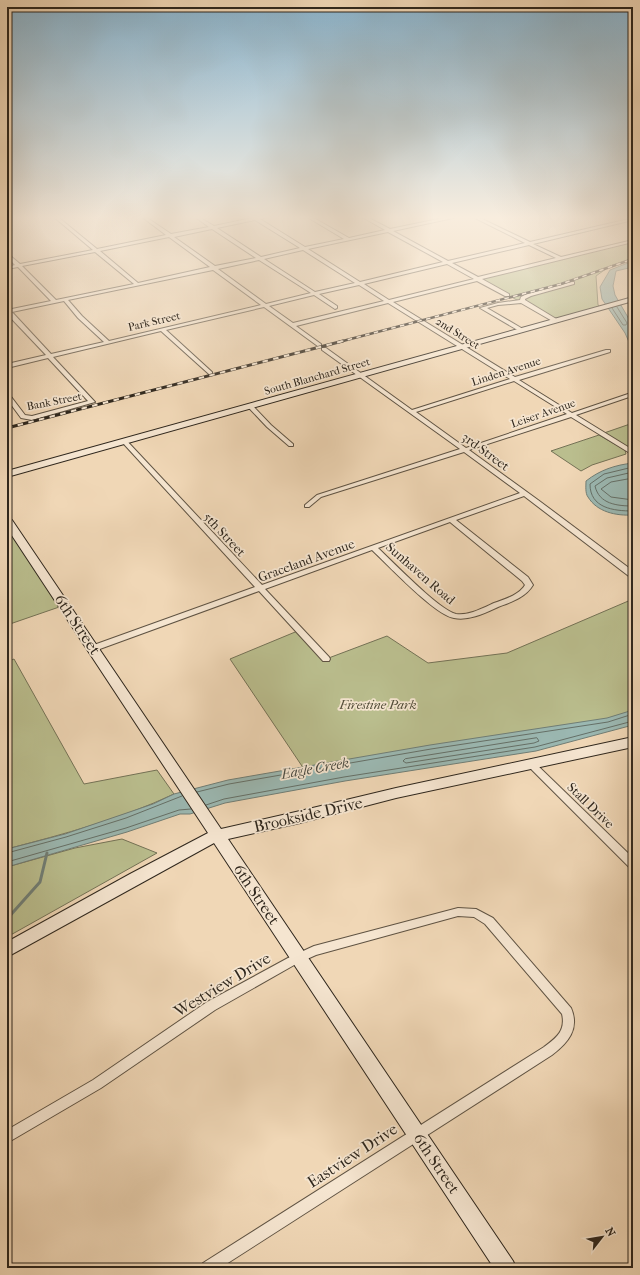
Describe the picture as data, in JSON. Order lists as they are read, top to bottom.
{
  "streets": {
    "street": [
      "Park Street",
      "2nd Street",
      "Linden Avenue",
      "South Blanchard Street",
      "Bank Street",
      "Leiser Avenue",
      "3rd Street",
      "5th Street",
      "Graceland Avenue",
      "Sunhaven Road",
      "6th Street",
      "Stall Drive",
      "Brookside Drive",
      "Westview Drive",
      "Eastview Drive"
    ]
  },
  "crossings": [
    ["Park Street", "2nd Street"],
    ["Park Street", "Bank Street"],
    ["2nd Street", "Linden Avenue"],
    ["2nd Street", "South Blanchard Street"],
    ["2nd Street", "Leiser Avenue"],
    ["Linden Avenue", "3rd Street"],
    ["South Blanchard Street", "3rd Street"],
    ["South Blanchard Street", "5th Street"],
    ["Leiser Avenue", "3rd Street"],
    ["3rd Street", "Graceland Avenue"],
    ["5th Street", "Graceland Avenue"],
    ["Graceland Avenue", "Sunhaven Road"],
    ["Graceland Avenue", "6th Street"],
    ["6th Street", "Brookside Drive"],
    ["6th Street", "Westview Drive"],
    ["6th Street", "Eastview Drive"],
    ["Stall Drive", "Brookside Drive"],
    ["Westview Drive", "Eastview Drive"]
  ],
  "water": ["Eagle Creek"],
  "parks": ["Firestine Park"],
  "north": "top right"
}
